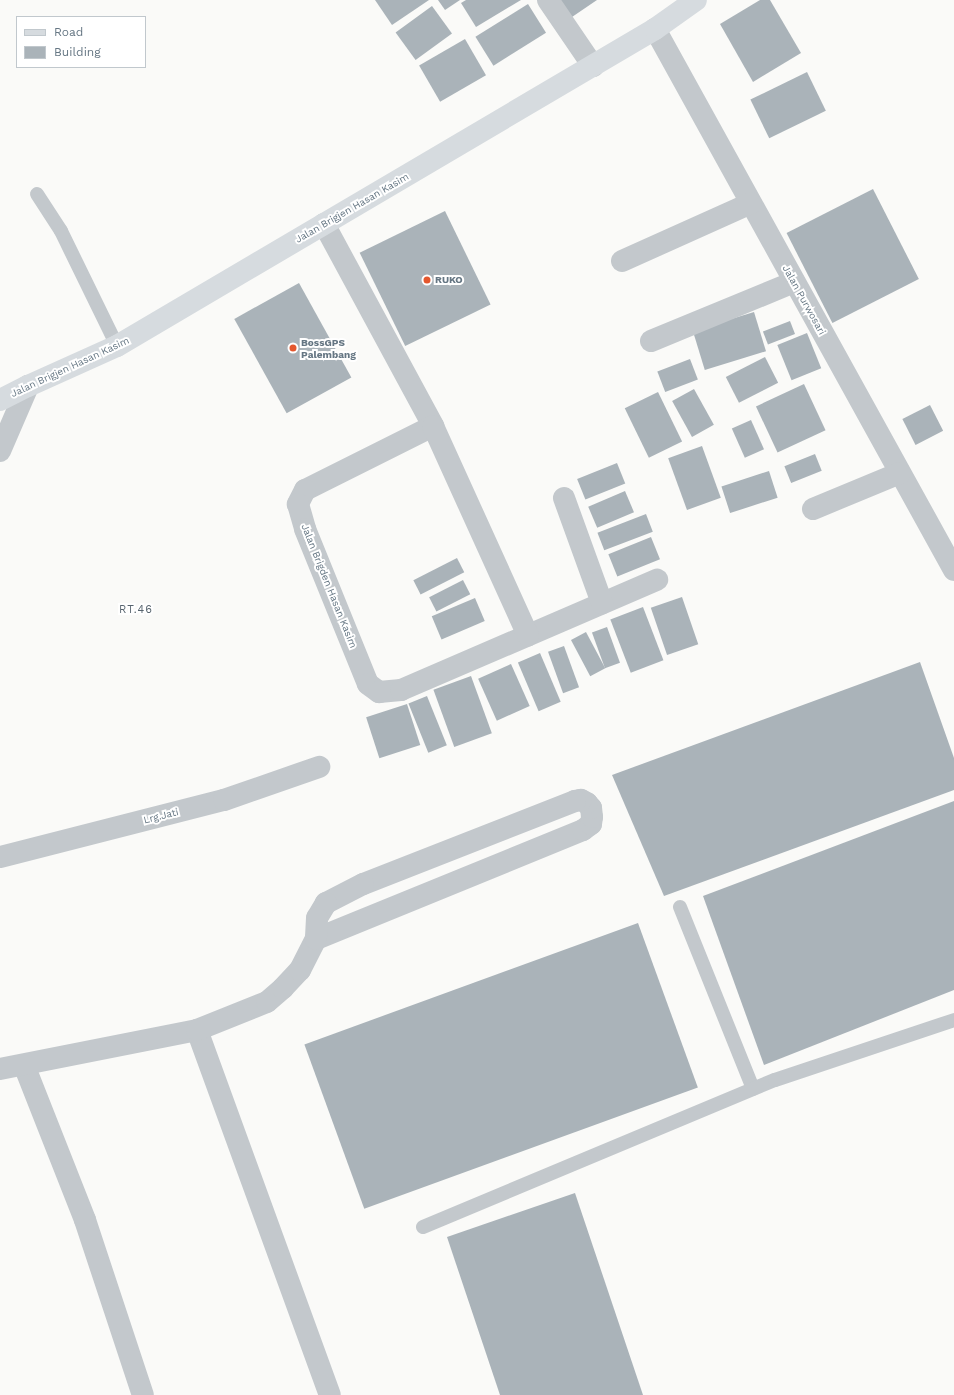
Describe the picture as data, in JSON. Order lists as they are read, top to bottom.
{
  "streets": {
    "street": [
      "Jalan Brigjen Hasan Kasim",
      "Jalan Purwosari",
      "Jalan Brigden Hasan Kasim",
      "Lrg.Jati"
    ]
  },
  "crossings": [
    ["Jalan Brigjen Hasan Kasim", "Jalan Purwosari"]
  ],
  "districts": ["RT.46"],
  "places": ["RUKO", "BossGPS Palembang"],
  "legend": ["Road", "Building"]
}
